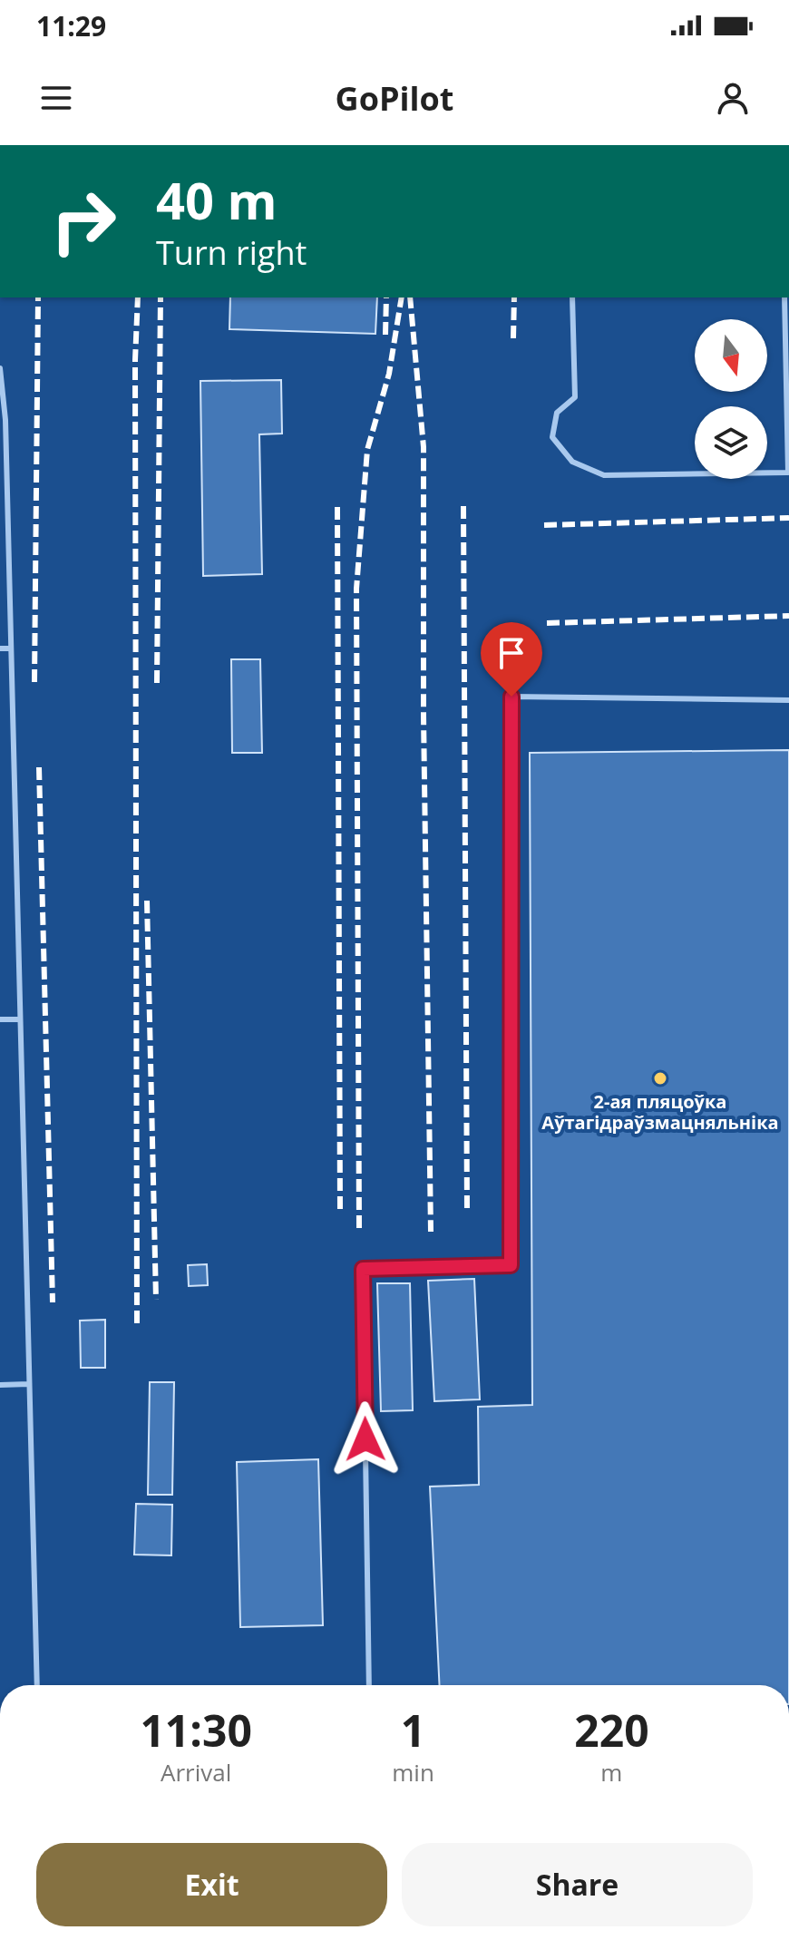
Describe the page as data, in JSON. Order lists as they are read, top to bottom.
{
  "places": ["2-ая пляцоўка Аўтагідраўзмацняльніка"],
  "north": "bottom",
  "page": {
    "status": "11:29",
    "header": "GoPilot",
    "turn": ["40 m", "Turn right"],
    "eta": [
      "11:30",
      "Arrival",
      "1",
      "min",
      "220",
      "m"
    ],
    "buttons": ["Exit", "Share"]
  }
}
